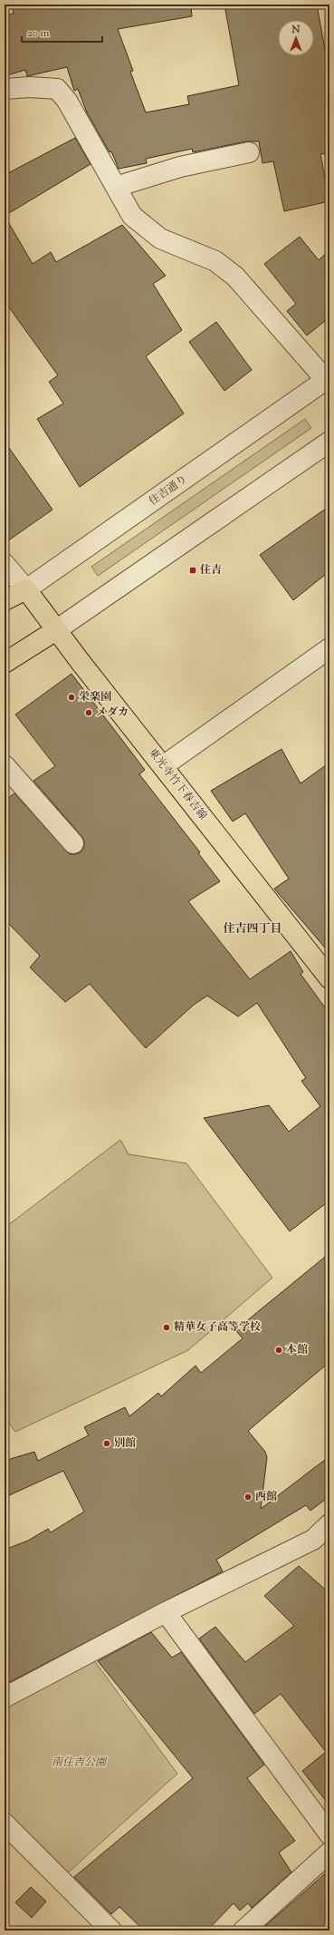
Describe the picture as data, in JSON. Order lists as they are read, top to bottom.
{
  "streets": {
    "main road": ["住吉通り", "東光寺竹下春吉線"]
  },
  "crossings": [
    ["住吉通り", "東光寺竹下春吉線"]
  ],
  "districts": ["住吉四丁目"],
  "parks": ["南住吉公園"],
  "places": {
    "transit": ["住吉"],
    "other": [
      "栄楽園",
      "メダカ",
      "精華女子高等学校",
      "本館",
      "別館",
      "西館"
    ]
  },
  "scale_bar": "20 m",
  "north": "top"
}
